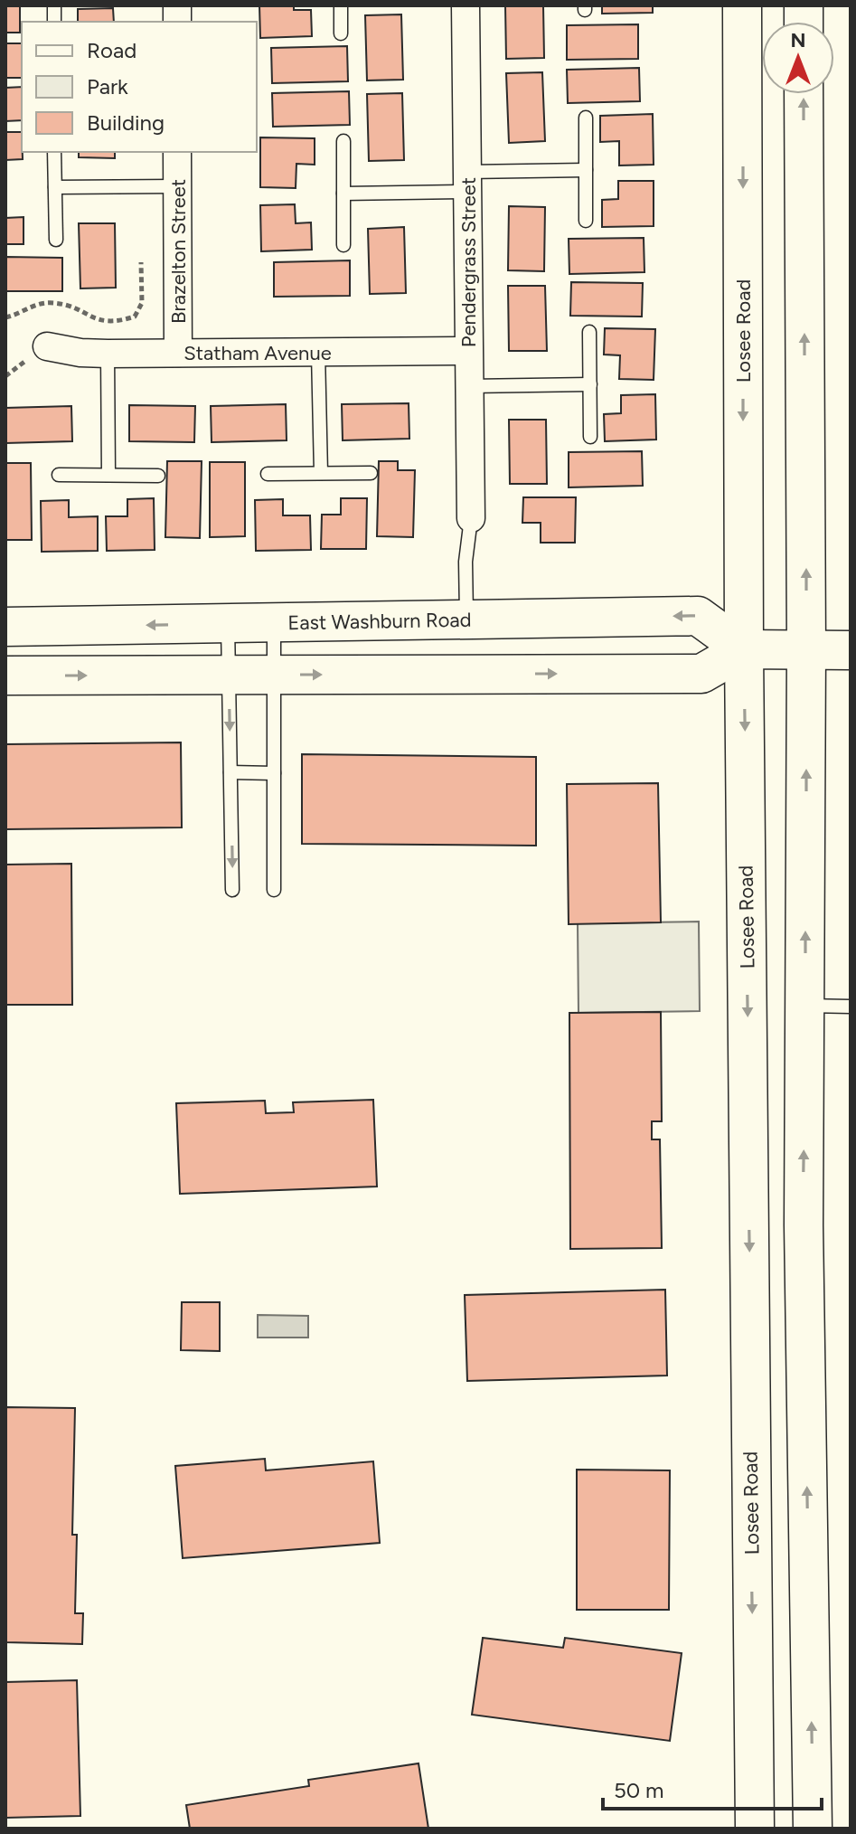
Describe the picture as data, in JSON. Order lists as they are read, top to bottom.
{
  "streets": {
    "main road": ["Losee Road", "East Washburn Road"],
    "street": ["Brazelton Street", "Pendergrass Street", "Statham Avenue"]
  },
  "crossings": [
    ["Brazelton Street", "Statham Avenue"],
    ["Pendergrass Street", "Statham Avenue"],
    ["Losee Road", "East Washburn Road"]
  ],
  "legend": ["Road", "Park", "Building"],
  "scale_bar": "50 m",
  "north": "top"
}
